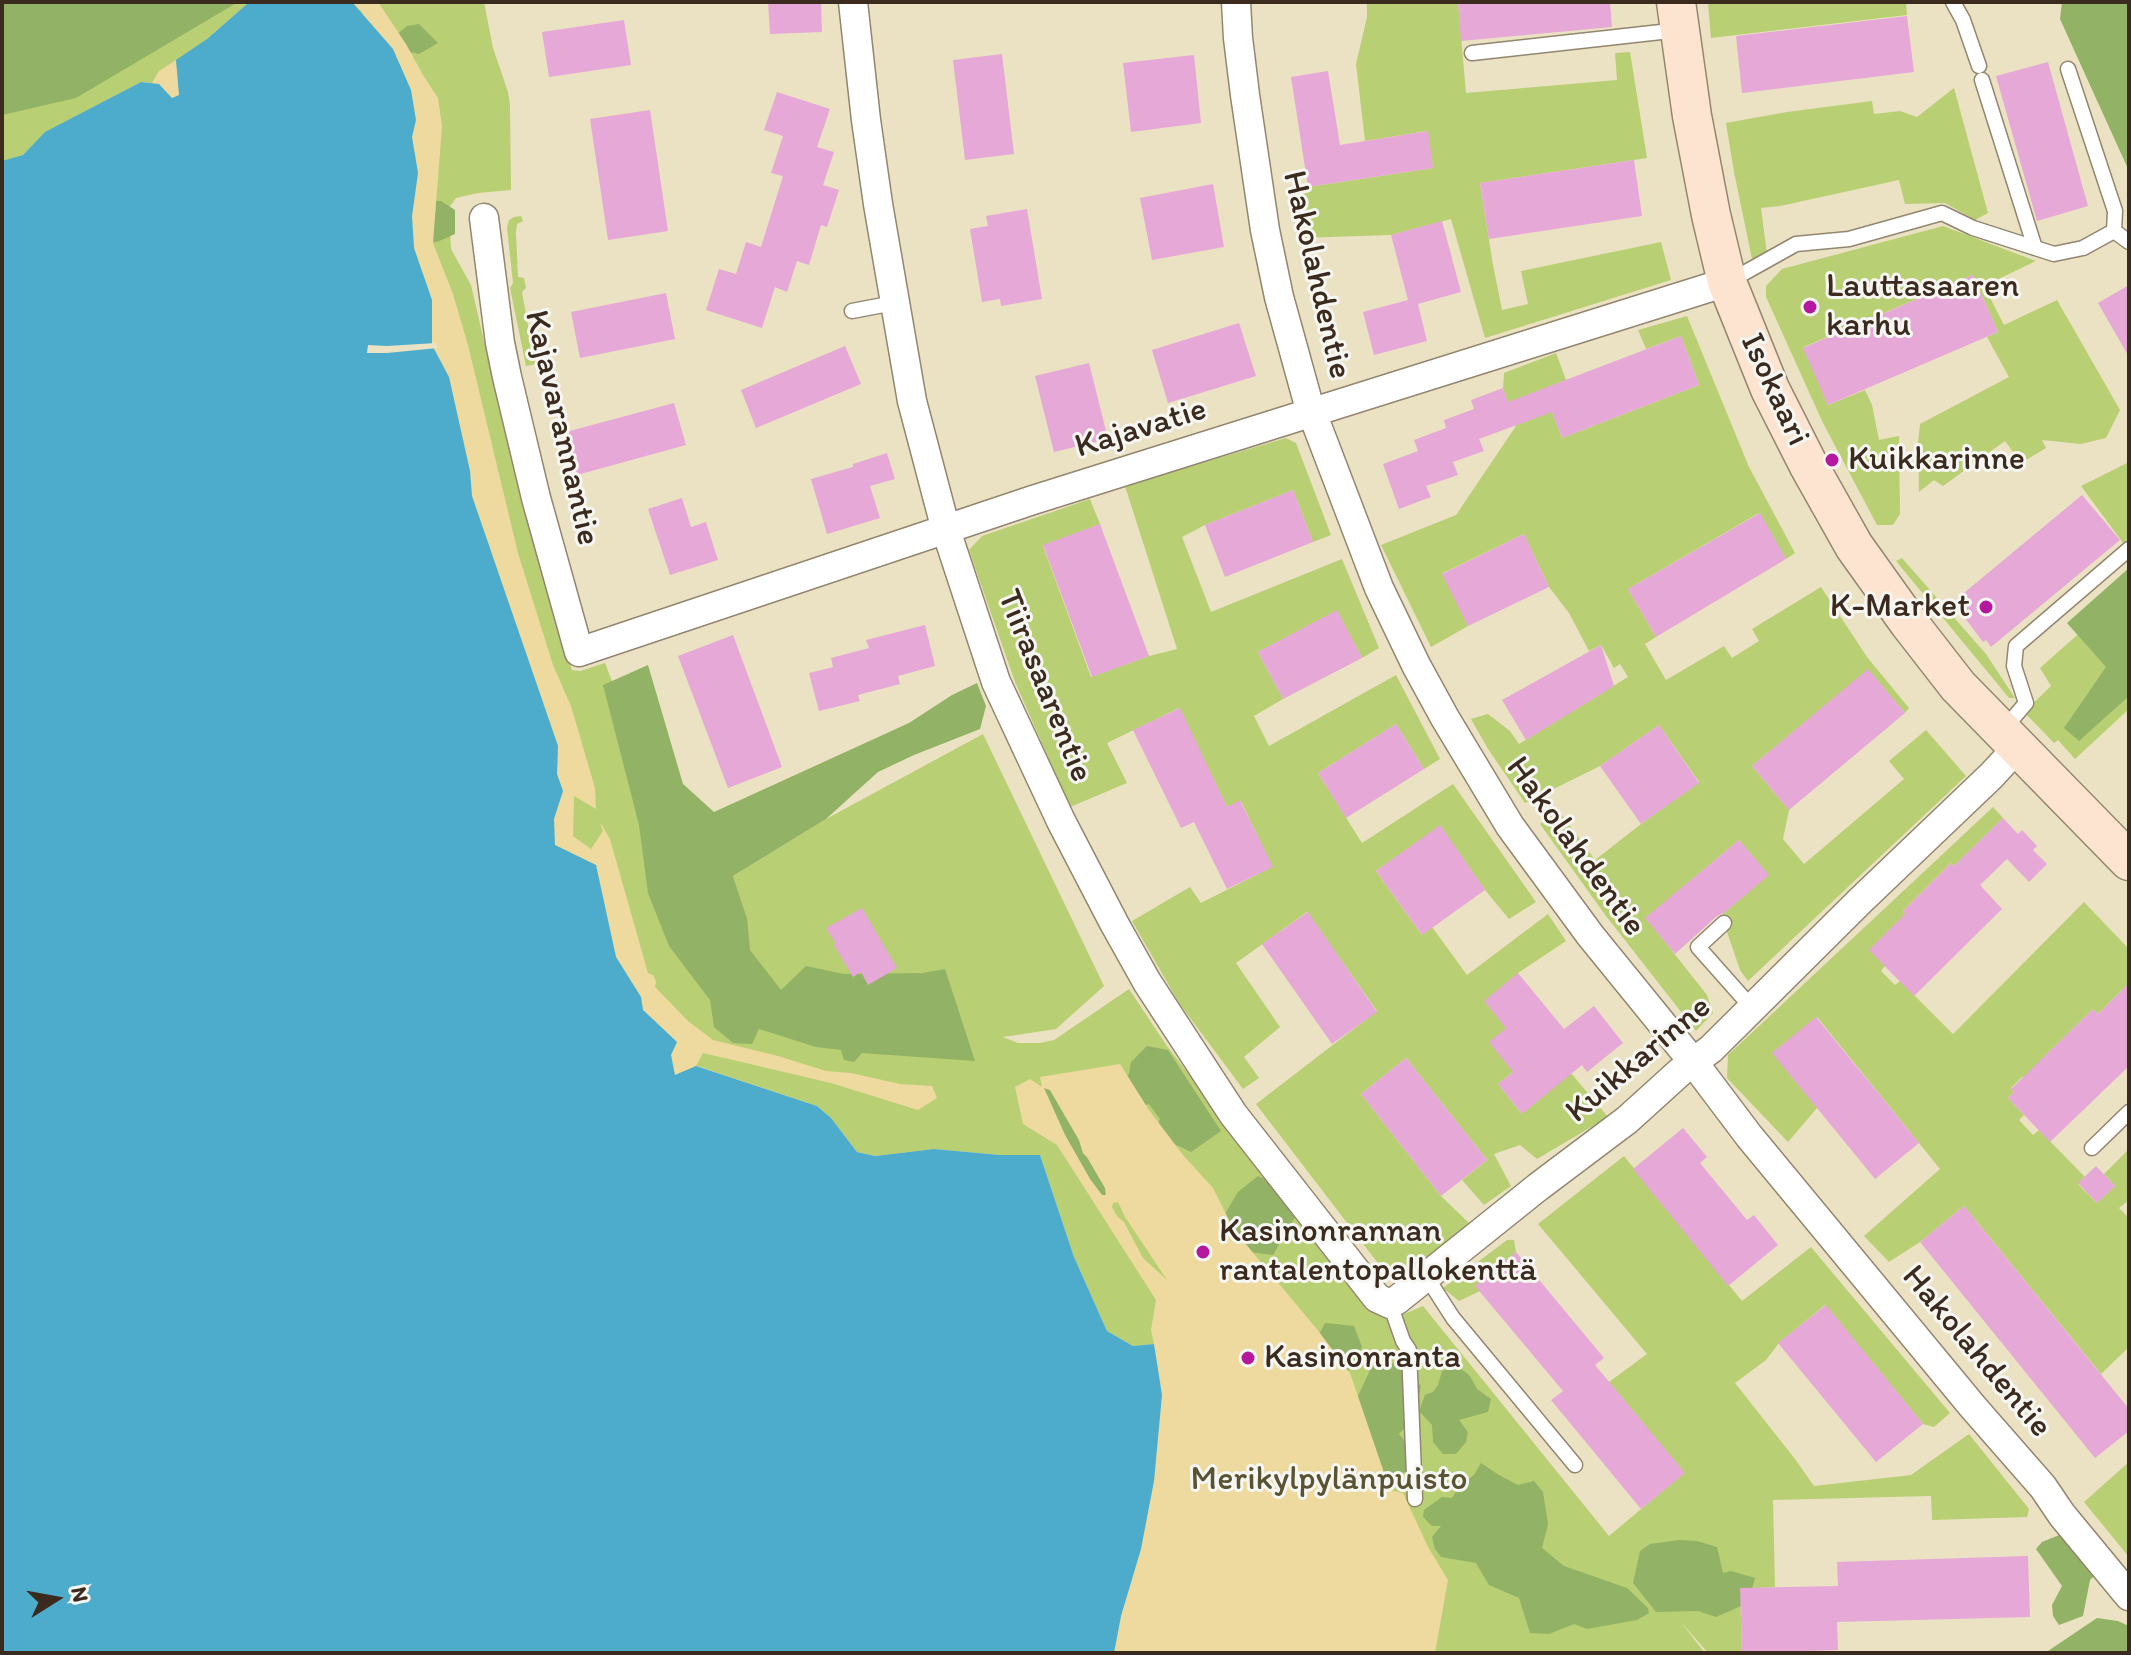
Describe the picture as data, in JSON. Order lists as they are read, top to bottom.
{
  "streets": {
    "street": [
      "Hakolahdentie",
      "Isokaari",
      "Kajavarannantie",
      "Kajavatie",
      "Tiirasaarentie",
      "Kuikkarinne"
    ]
  },
  "crossings": [
    ["Hakolahdentie", "Kajavatie"],
    ["Hakolahdentie", "Kuikkarinne"],
    ["Isokaari", "Kajavatie"],
    ["Isokaari", "Kuikkarinne"],
    ["Kajavarannantie", "Kajavatie"],
    ["Kajavatie", "Tiirasaarentie"],
    ["Tiirasaarentie", "Kuikkarinne"]
  ],
  "parks": ["Merikylpylänpuisto"],
  "places": [
    "Lauttasaaren karhu",
    "Kuikkarinne",
    "K-Market",
    "Kasinonrannan rantalentopallokenttä",
    "Kasinonranta"
  ],
  "north": "right"
}
